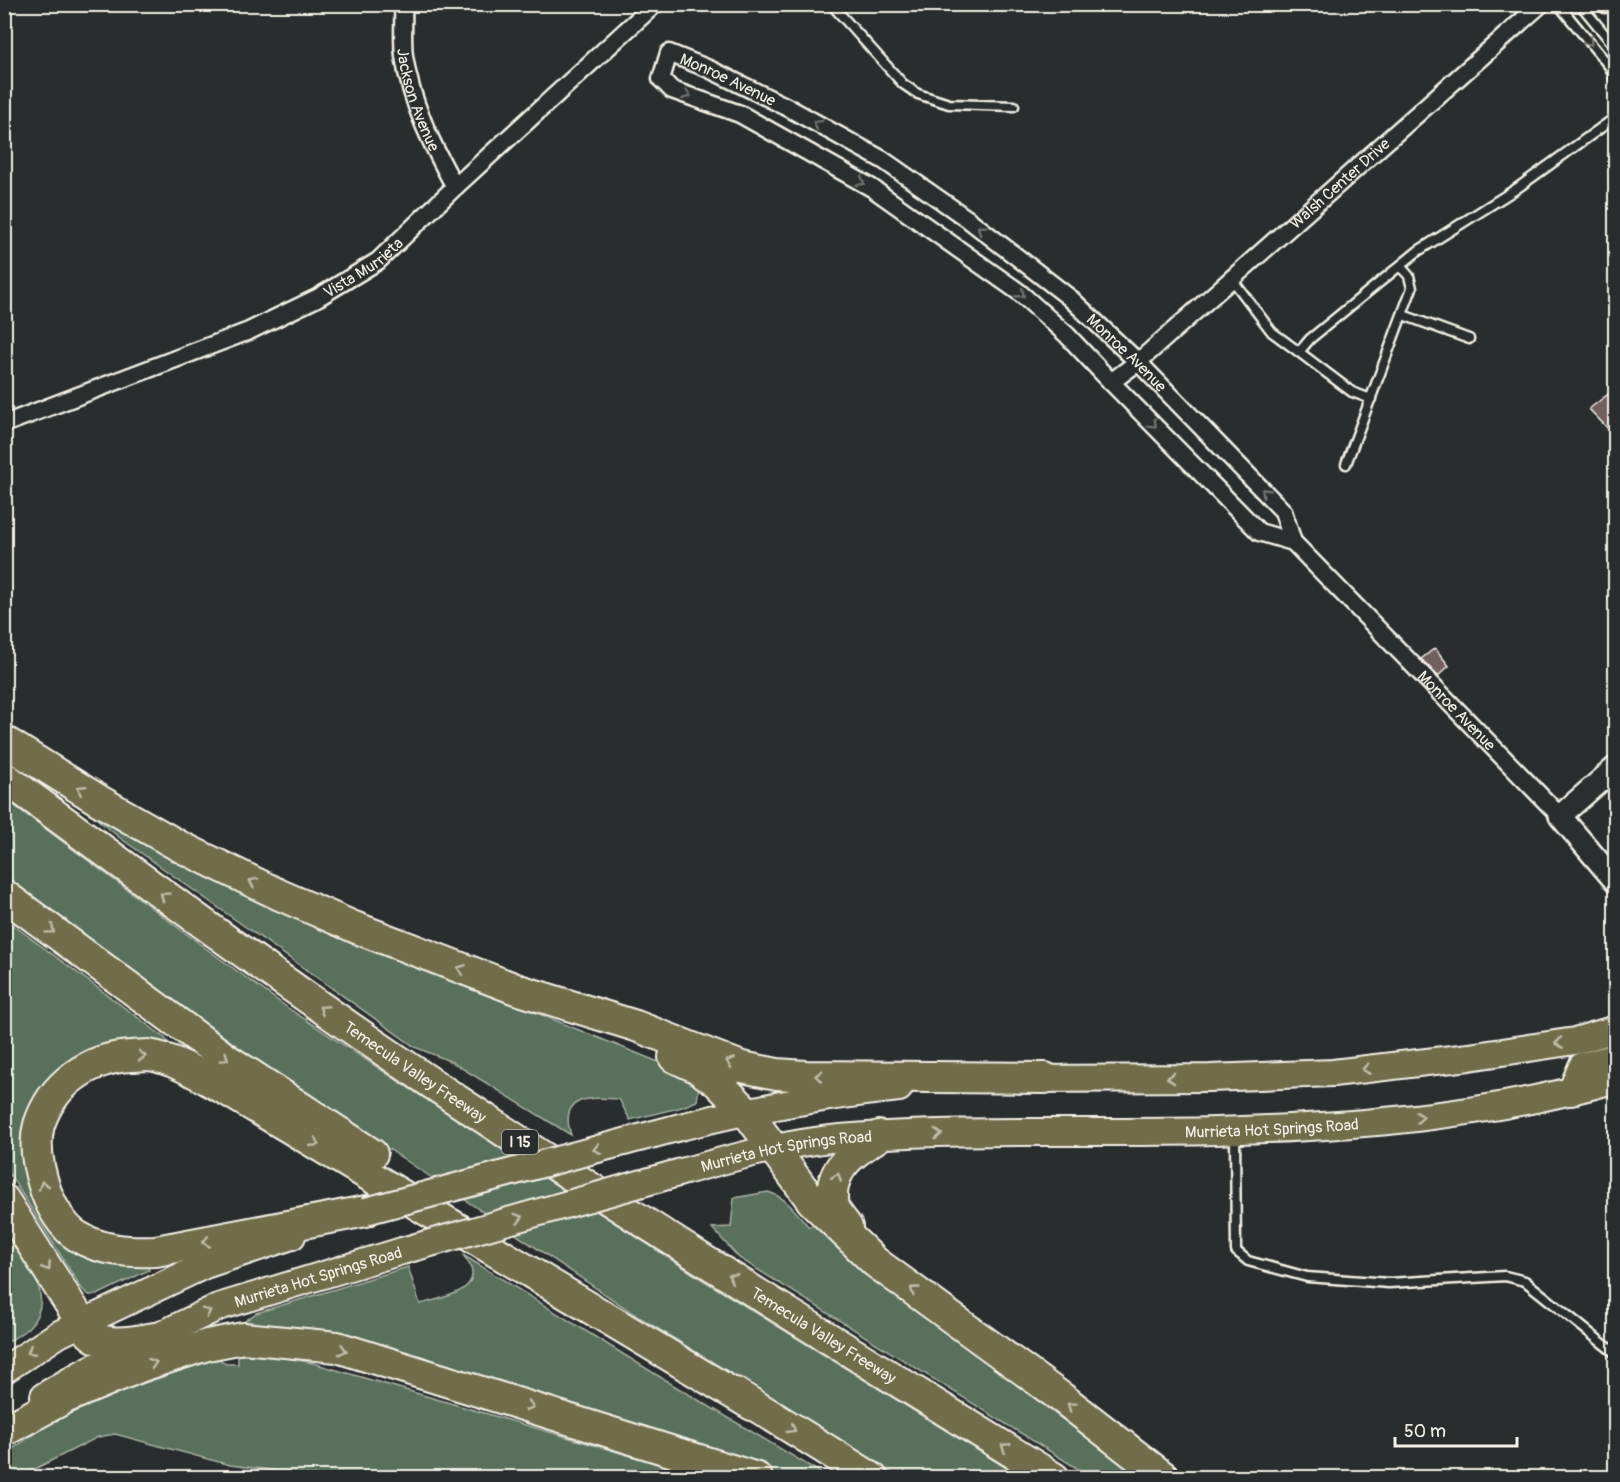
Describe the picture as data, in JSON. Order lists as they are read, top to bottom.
{
  "streets": {
    "highway": ["Temecula Valley Freeway", "I 15"],
    "main road": ["Murrieta Hot Springs Road"],
    "street": [
      "Monroe Avenue",
      "Jackson Avenue",
      "Walsh Center Drive",
      "Vista Murrieta"
    ]
  },
  "crossings": [
    ["Monroe Avenue", "Walsh Center Drive"],
    ["Jackson Avenue", "Vista Murrieta"]
  ],
  "scale_bar": "50 m"
}
